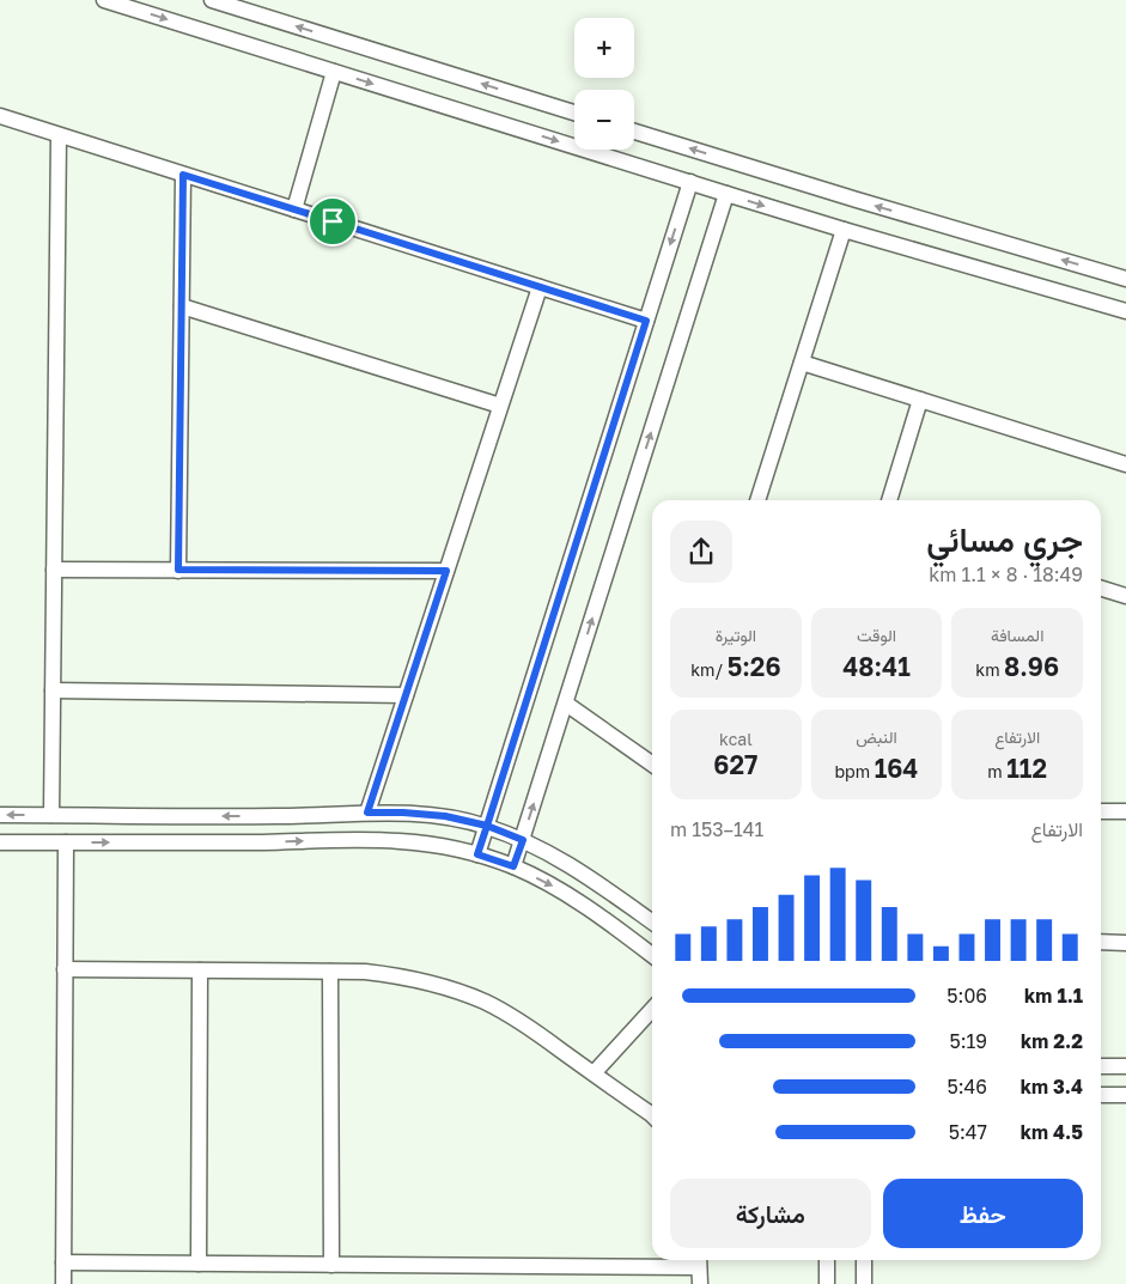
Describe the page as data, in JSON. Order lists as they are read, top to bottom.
{
  "page": {
    "map_buttons": ["+", "−"],
    "heading": ["جري مسائي", "18:49 · 8 × 1.1 km"],
    "stats": [
      ["المسافة", "8.96 km"],
      ["الوقت", "48:41"],
      ["الوتيرة", "5:26 /km"],
      ["الارتفاع", "112 m"],
      ["النبض", "164 bpm"],
      ["kcal", "627"]
    ],
    "chart": ["الارتفاع", "141–153 m"],
    "list": [
      {
        "name": "1.1 km",
        "note": "5:06"
      },
      {
        "name": "2.2 km",
        "note": "5:19"
      },
      {
        "name": "3.4 km",
        "note": "5:46"
      },
      {
        "name": "4.5 km",
        "note": "5:47"
      }
    ],
    "buttons": ["حفظ", "مشاركة"]
  }
}
